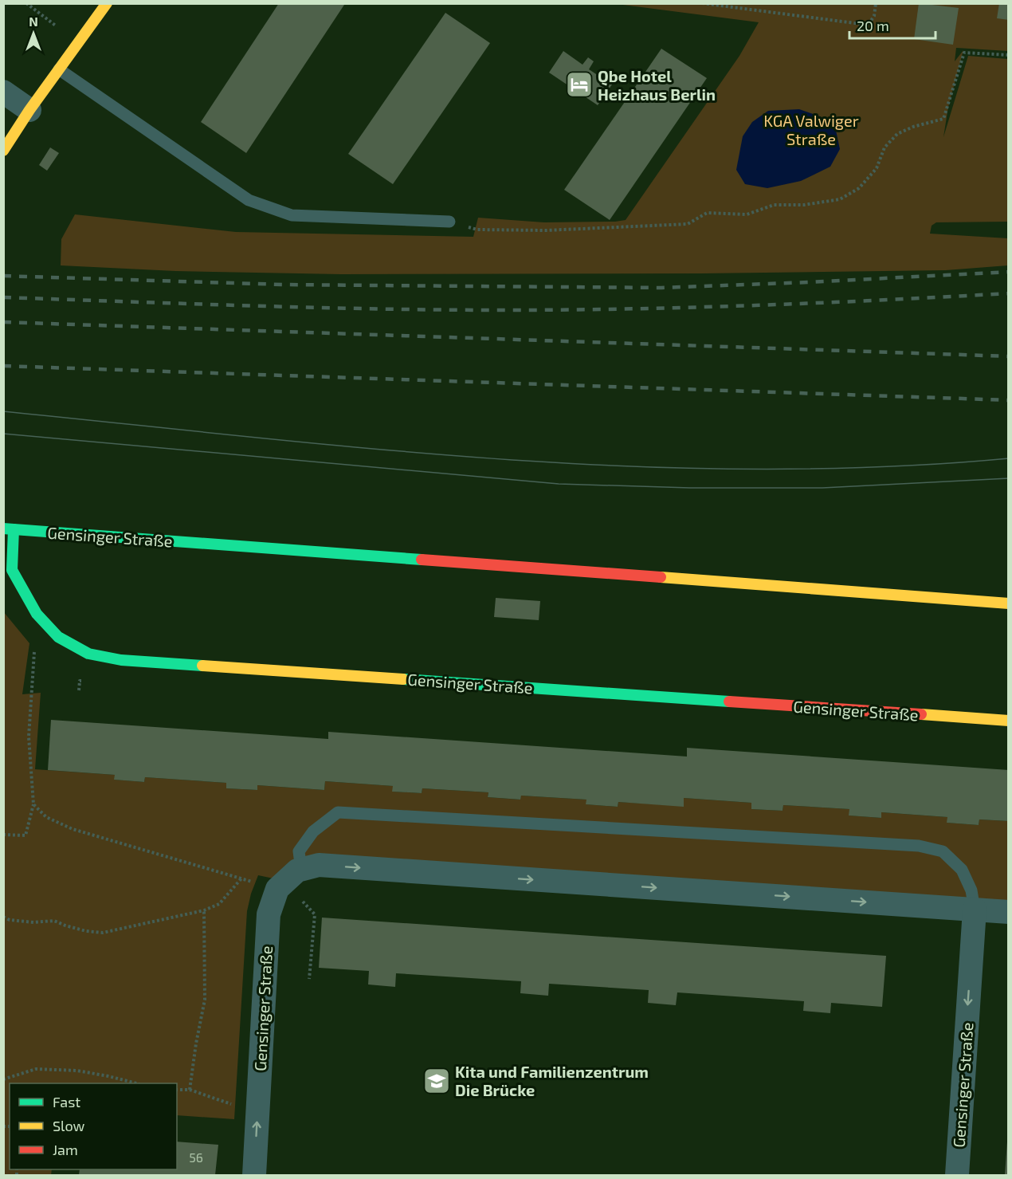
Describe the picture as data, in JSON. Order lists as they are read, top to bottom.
{
  "streets": {
    "street": ["Gensinger Straße"]
  },
  "parks": ["KGA Valwiger Straße"],
  "places": {
    "hotel": ["Qbe Hotel Heizhaus Berlin"],
    "school or university": ["Kita und Familienzentrum Die Brücke"]
  },
  "house_numbers": ["56"],
  "legend": ["Fast", "Slow", "Jam"],
  "scale_bar": "20 m",
  "north": "top"
}
